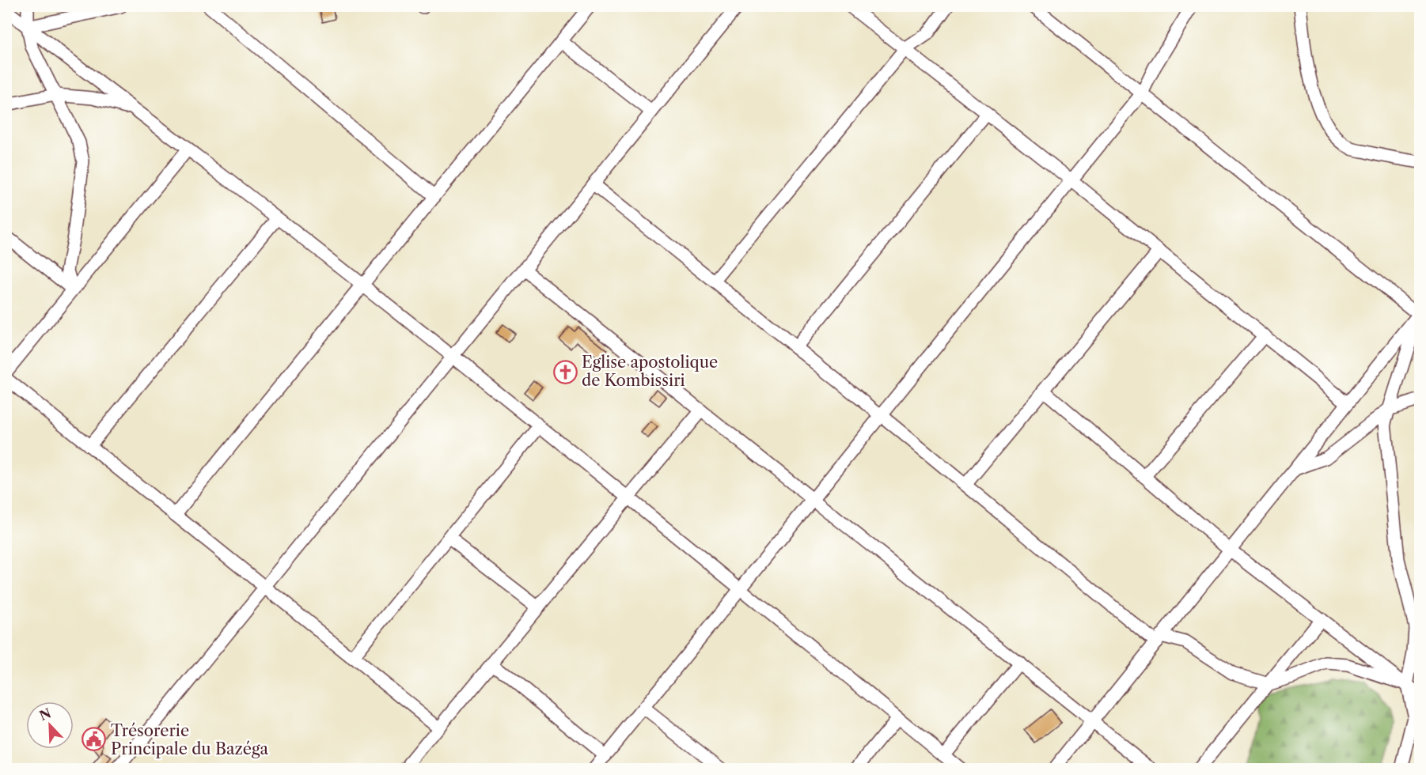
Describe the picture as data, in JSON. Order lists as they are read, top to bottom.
{
  "places": {
    "church": ["Eglise apostolique de Kombissiri"],
    "public building": ["Trésorerie Principale du Bazéga"]
  },
  "north": "top left"
}
